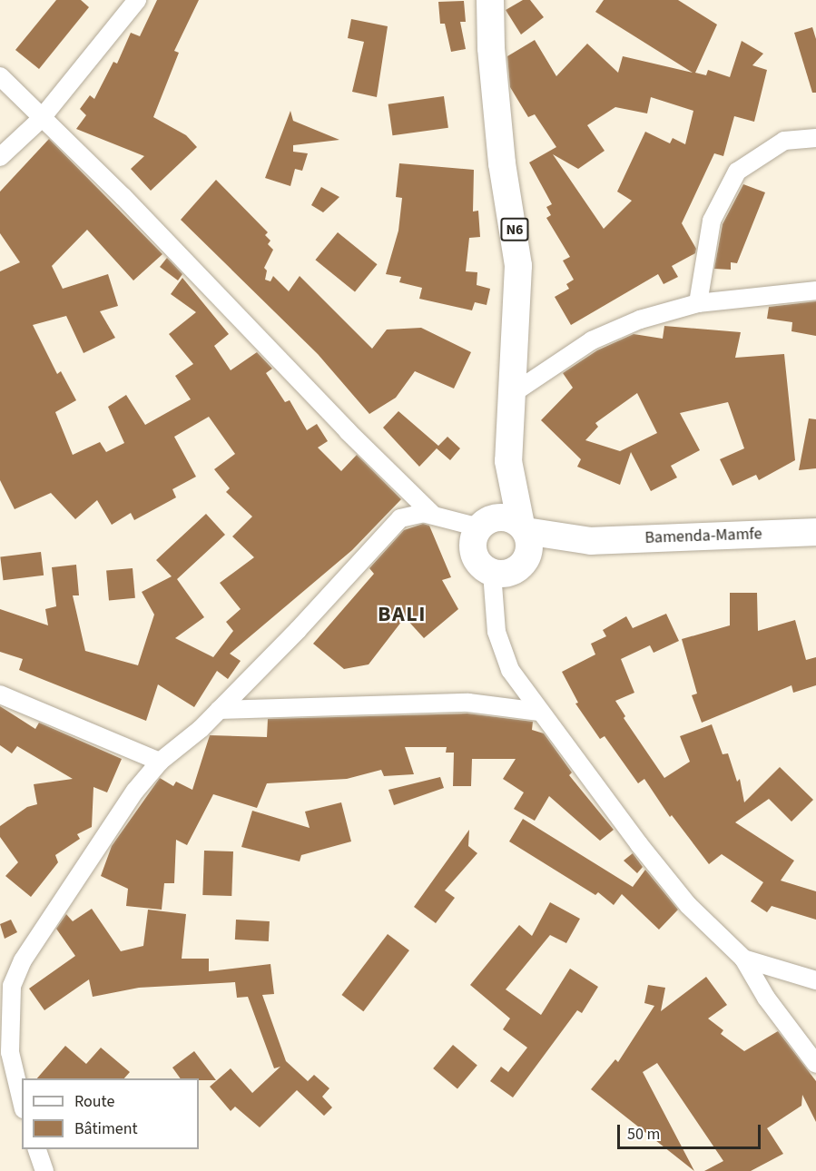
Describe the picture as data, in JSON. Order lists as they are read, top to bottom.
{
  "streets": {
    "highway": ["N6", "Bamenda-Mamfe"]
  },
  "crossings": [
    ["N6", "Bamenda-Mamfe"]
  ],
  "districts": ["BALI"],
  "legend": ["Route", "Bâtiment"],
  "scale_bar": "50 m"
}
